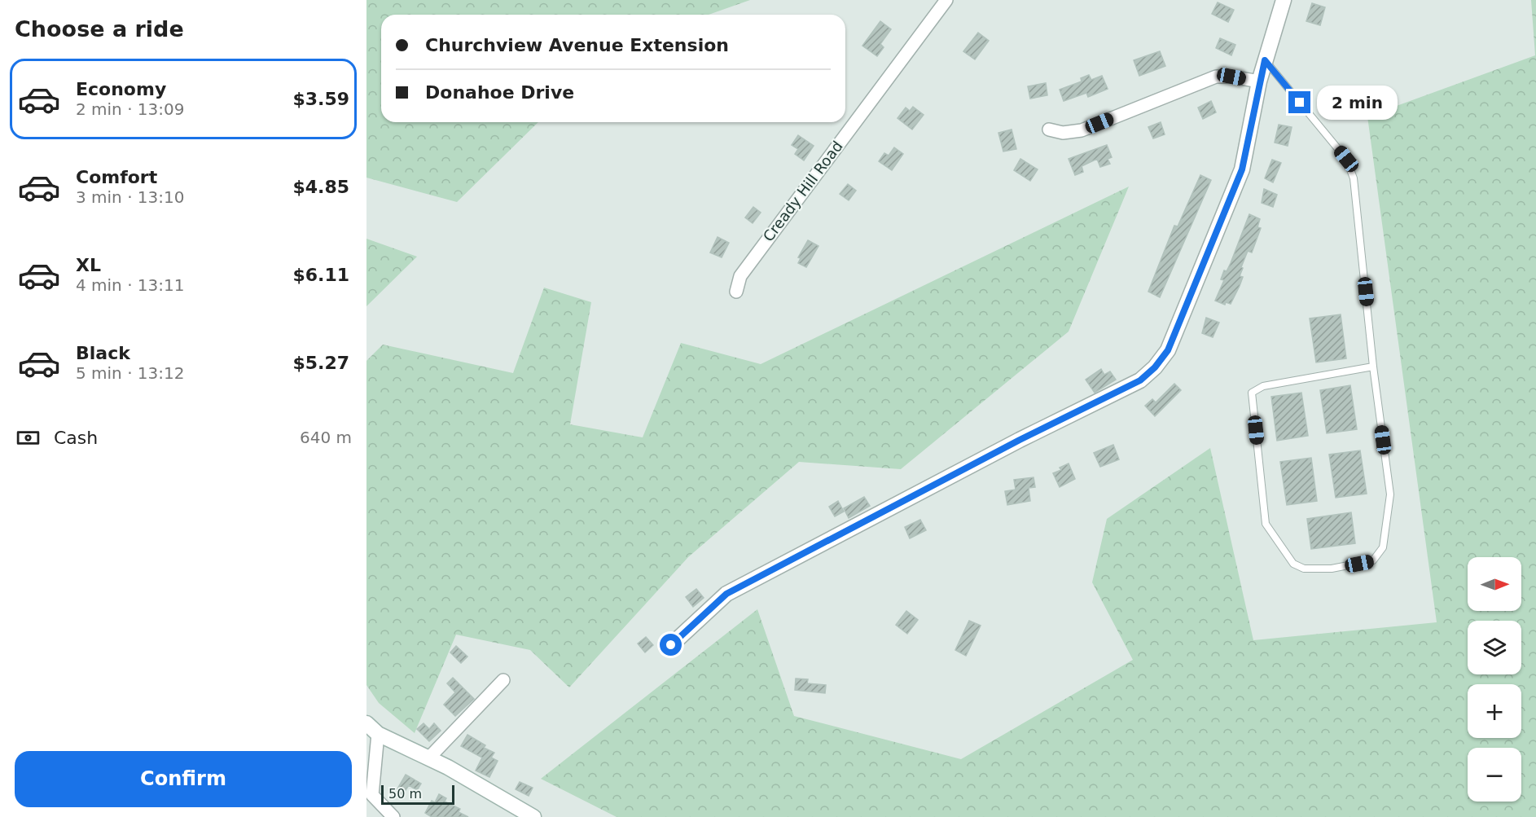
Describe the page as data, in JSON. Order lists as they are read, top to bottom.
{
  "streets": {
    "street": ["Cready Hill Road"]
  },
  "scale_bar": "50 m",
  "north": "right",
  "page": {
    "heading": "Choose a ride",
    "banner": ["Churchview Avenue Extension", "Donahoe Drive"],
    "list": [
      {
        "name": "Economy",
        "note": "2 min · 13:09",
        "value": "$3.59"
      },
      {
        "name": "Comfort",
        "note": "3 min · 13:10",
        "value": "$4.85"
      },
      {
        "name": "XL",
        "note": "4 min · 13:11",
        "value": "$6.11"
      },
      {
        "name": "Black",
        "note": "5 min · 13:12",
        "value": "$5.27"
      }
    ],
    "bubble": "2 min",
    "pay": ["Cash", "640 m"],
    "map_buttons": ["+", "−"],
    "buttons": "Confirm",
    "scale": "50 m"
  }
}
